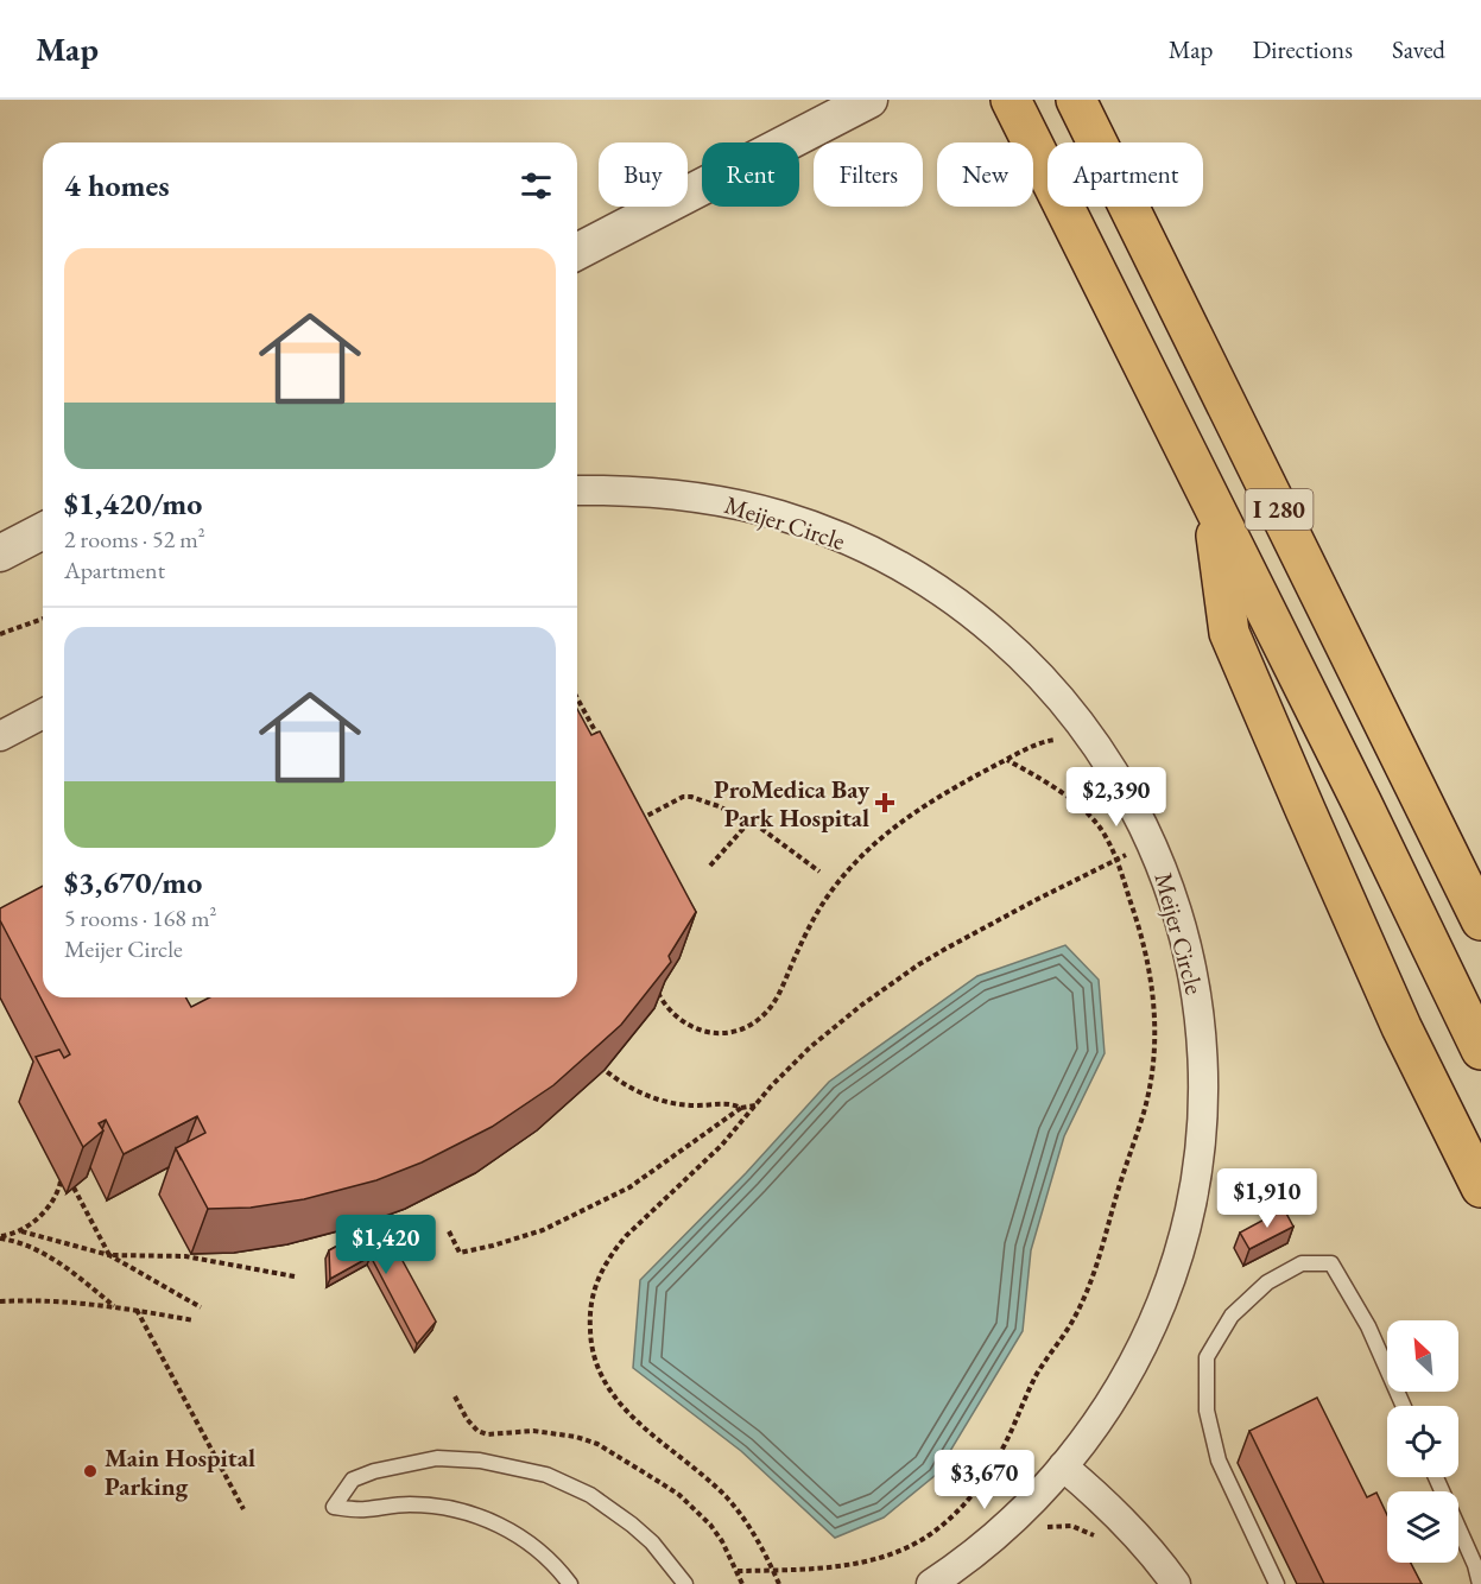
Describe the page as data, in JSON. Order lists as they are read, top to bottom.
{
  "streets": {
    "highway": ["I 280"],
    "street": ["Meijer Circle"]
  },
  "places": {
    "health": ["ProMedica Bay Park Hospital"],
    "other": ["Main Hospital Parking"]
  },
  "north": "top left",
  "page": {
    "header": "Map",
    "nav": ["Map", "Directions", "Saved"],
    "chip": [
      "Buy",
      "Rent",
      "Filters",
      "New",
      "Apartment"
    ],
    "heading": "4 homes",
    "list": [
      {
        "name": "$1,420/mo",
        "note": "2 rooms · 52 m² · Apartment"
      },
      {
        "name": "$3,670/mo",
        "note": "5 rooms · 168 m² · Meijer Circle"
      }
    ],
    "price": [
      "$2,390",
      "$1,910",
      "$1,420",
      "$3,670"
    ]
  }
}
